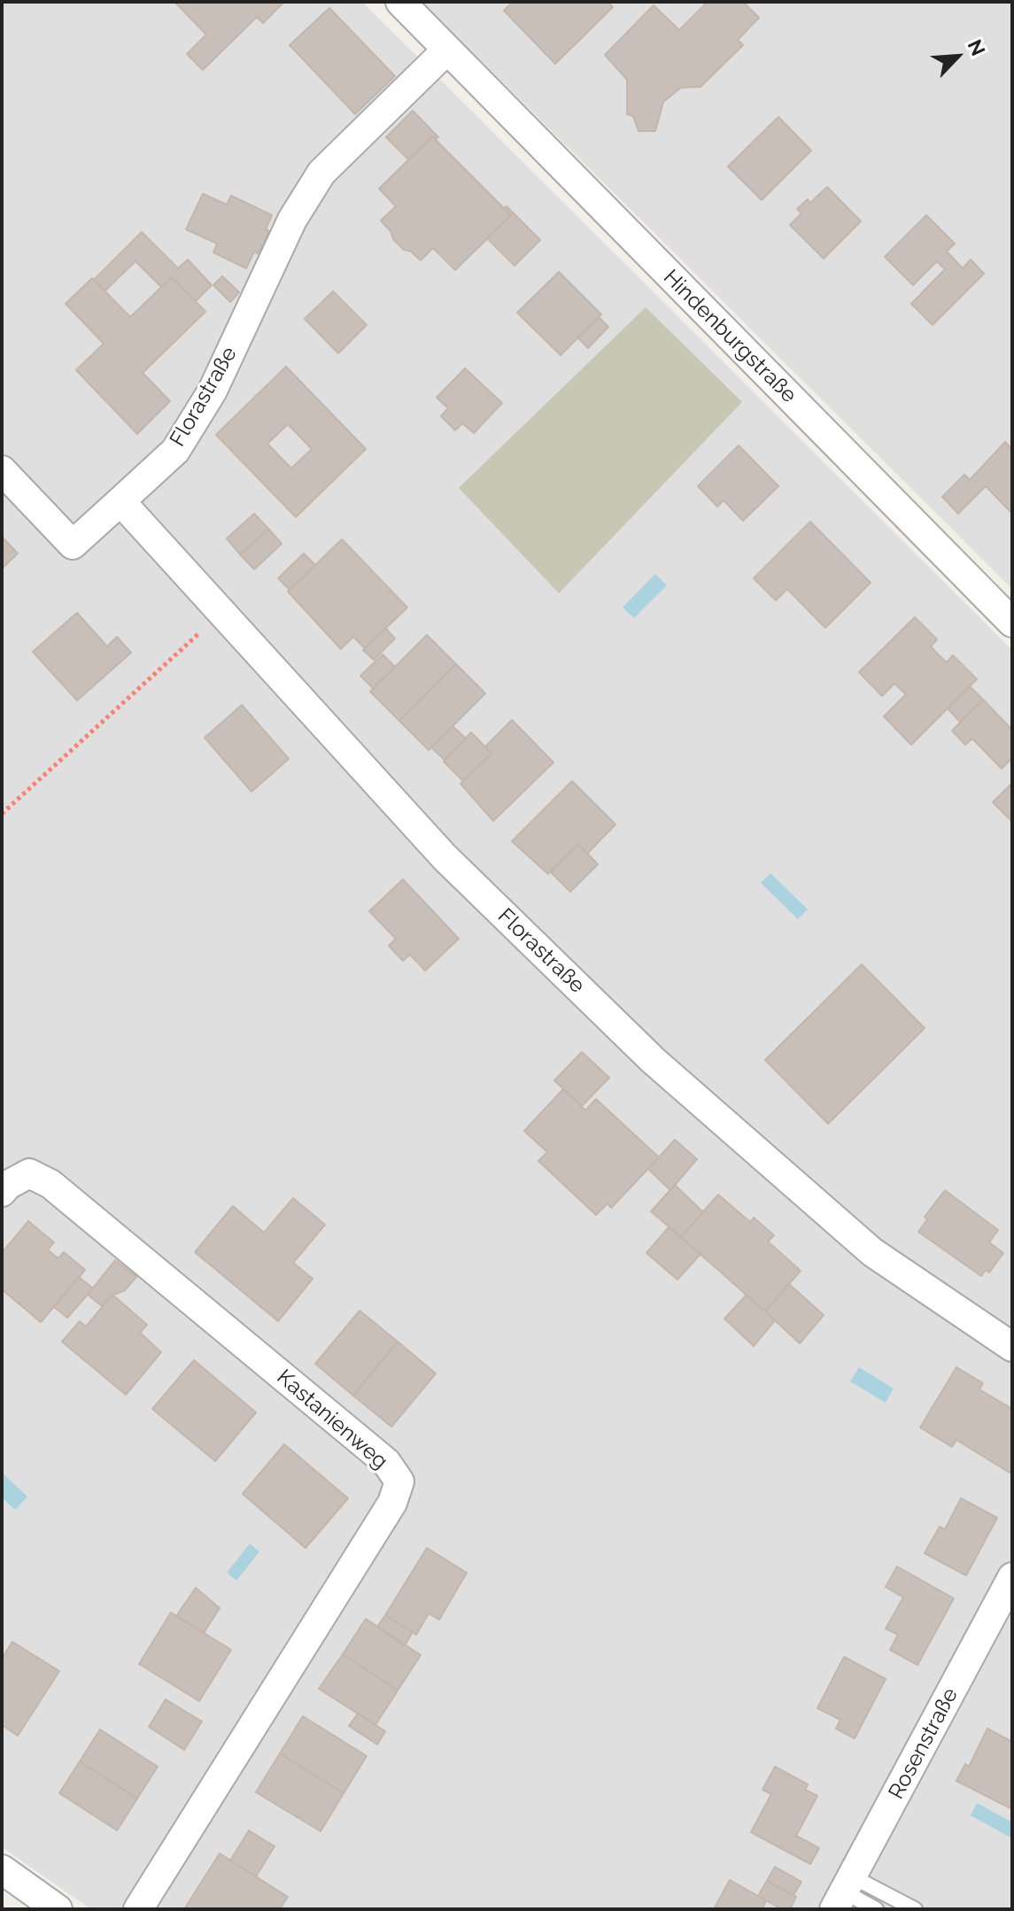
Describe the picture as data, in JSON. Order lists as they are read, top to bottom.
{
  "streets": {
    "street": [
      "Hindenburgstraße",
      "Florastraße",
      "Kastanienweg",
      "Rosenstraße"
    ]
  },
  "crossings": [
    ["Hindenburgstraße", "Florastraße"]
  ],
  "north": "top right"
}
